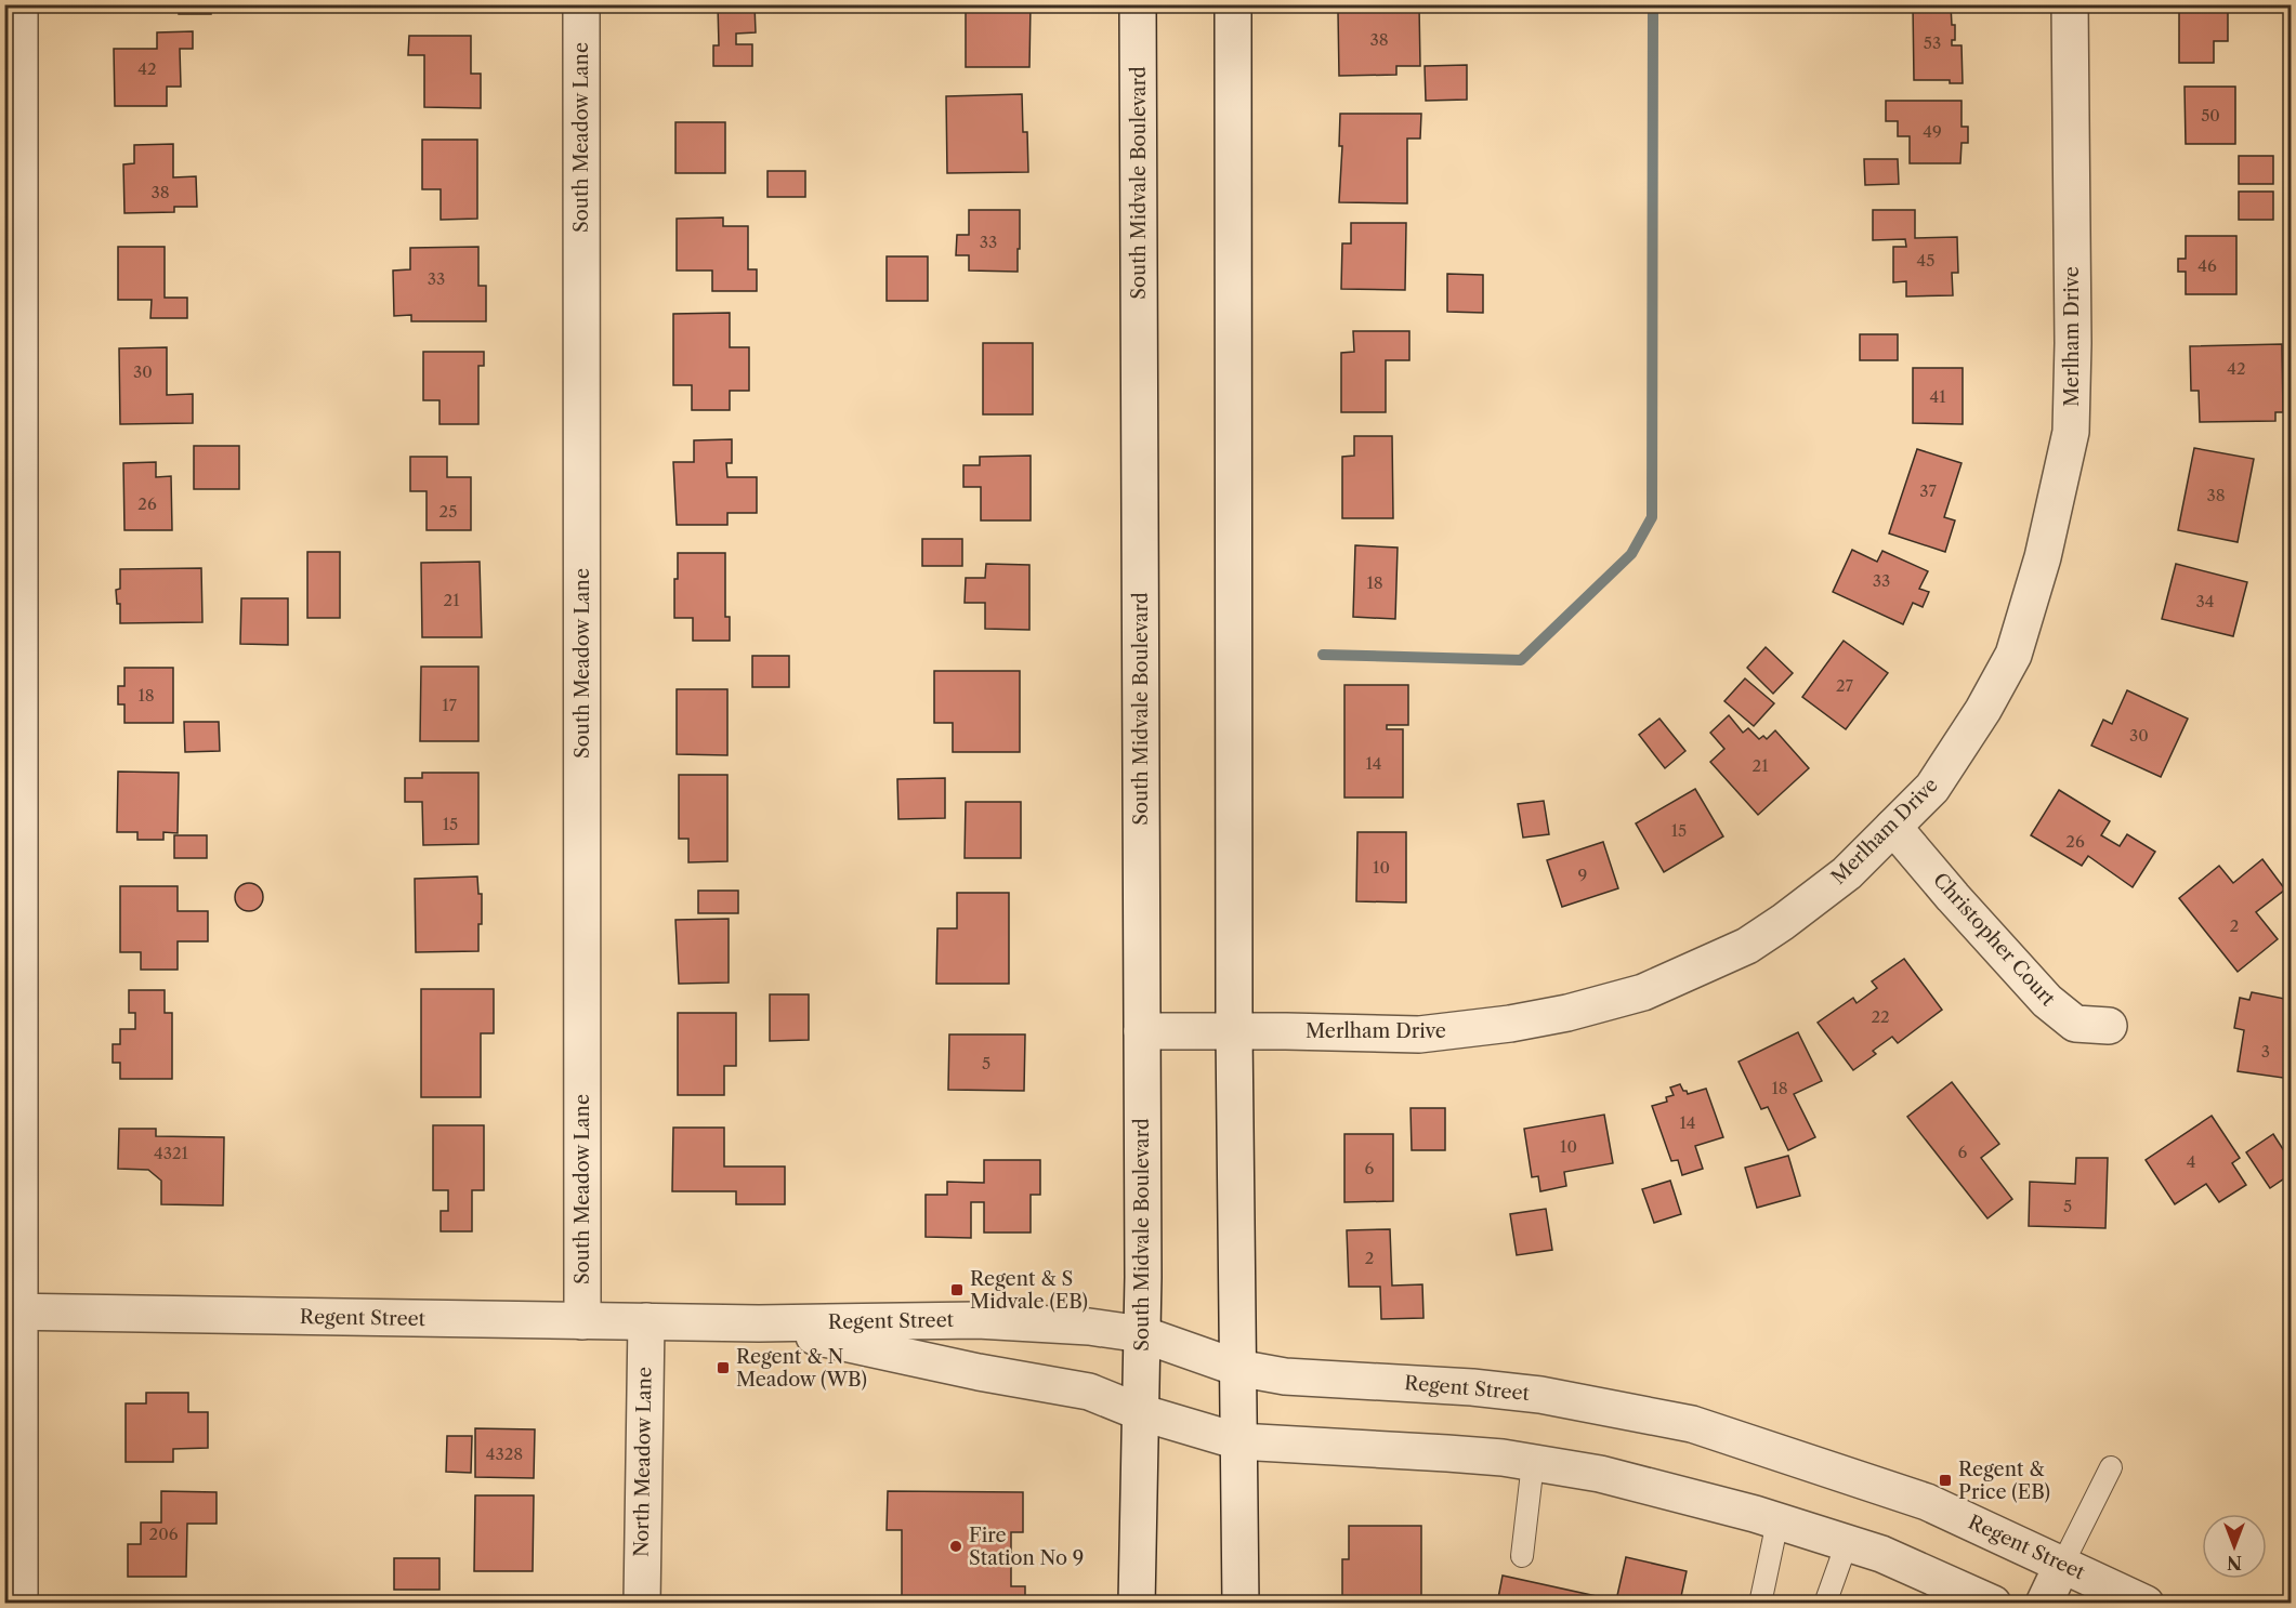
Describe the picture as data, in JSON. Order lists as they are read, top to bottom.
{
  "streets": {
    "street": [
      "South Meadow Lane",
      "South Midvale Boulevard",
      "Merlham Drive",
      "Christopher Court",
      "Regent Street",
      "North Meadow Lane"
    ]
  },
  "crossings": [
    ["South Meadow Lane", "Regent Street"],
    ["South Midvale Boulevard", "Merlham Drive"],
    ["South Midvale Boulevard", "Regent Street"],
    ["Merlham Drive", "Christopher Court"],
    ["Regent Street", "North Meadow Lane"]
  ],
  "places": {
    "transit": ["Regent & S Midvale (EB)", "Regent & N Meadow (WB)", "Regent & Price (EB)"],
    "other": ["Fire Station No 9"]
  },
  "house_numbers": [
    "38",
    "53",
    "42",
    "50",
    "49",
    "38",
    "33",
    "45",
    "46",
    "33",
    "42",
    "30",
    "41",
    "37",
    "38",
    "26",
    "25",
    "33",
    "18",
    "21",
    "34",
    "27",
    "18",
    "17",
    "30",
    "14",
    "21",
    "15",
    "15",
    "26",
    "10",
    "9",
    "2",
    "22",
    "3",
    "5",
    "18",
    "14",
    "10",
    "6",
    "4321",
    "4",
    "6",
    "5",
    "2",
    "4328",
    "206"
  ],
  "north": "bottom"
}
